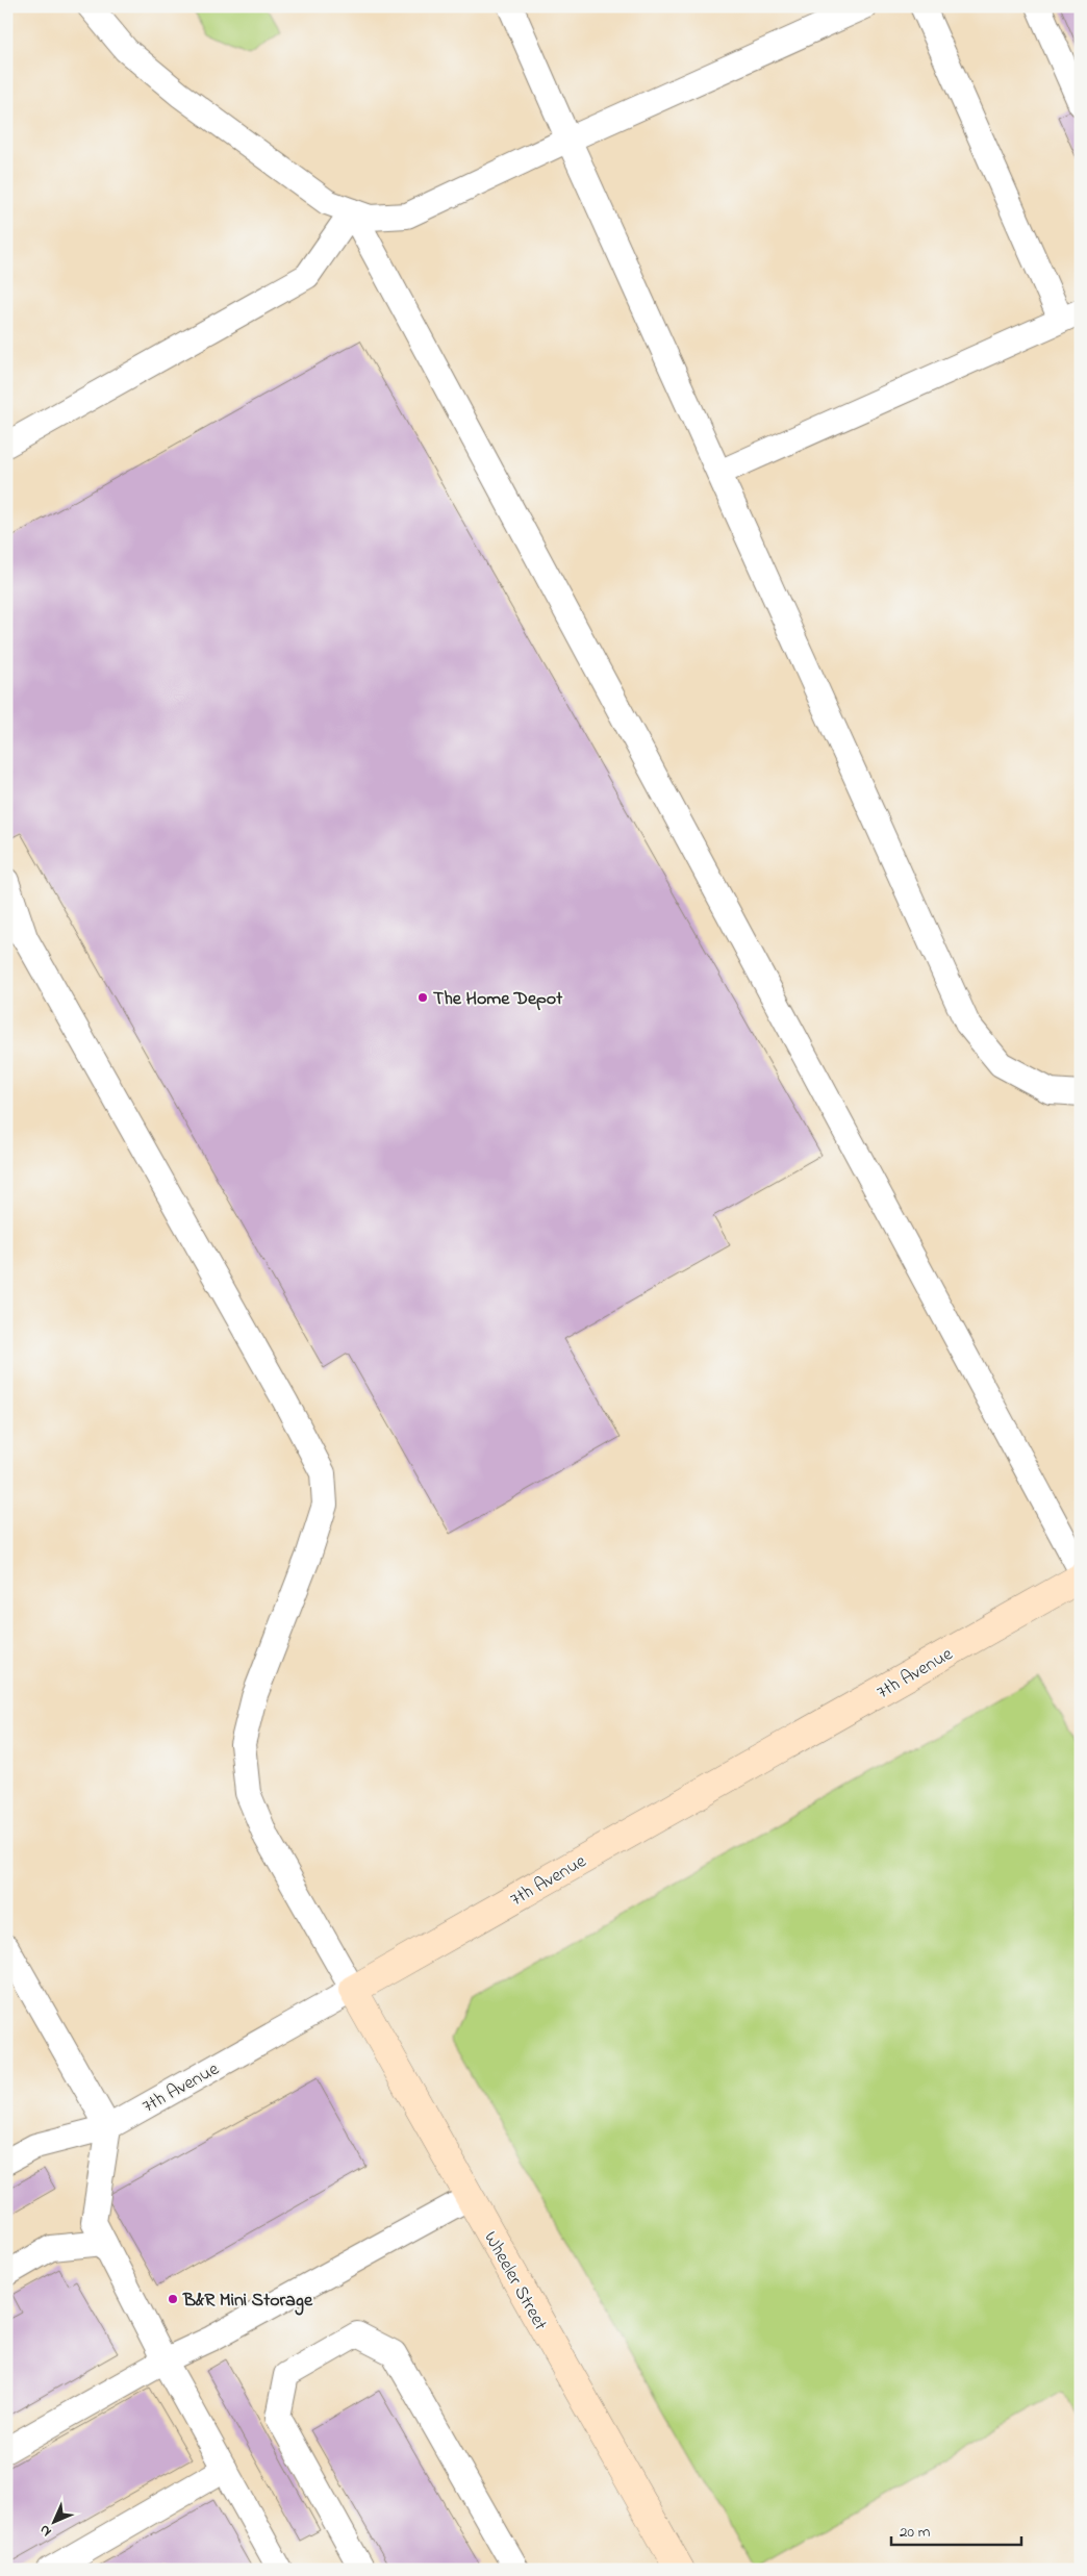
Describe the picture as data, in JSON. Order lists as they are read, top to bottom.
{
  "streets": {
    "street": ["7th Avenue", "Wheeler Street"]
  },
  "crossings": [
    ["7th Avenue", "Wheeler Street"]
  ],
  "places": ["The Home Depot", "B&R Mini Storage"],
  "scale_bar": "20 m",
  "north": "bottom left"
}
